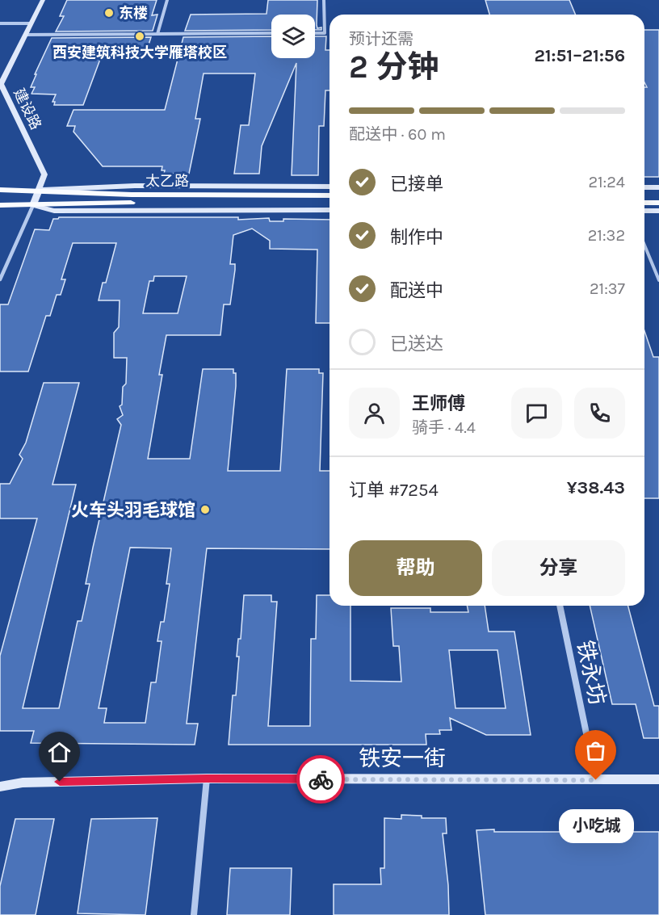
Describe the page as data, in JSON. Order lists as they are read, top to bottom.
{
  "streets": {
    "main road": ["太乙路"],
    "street": ["建设路", "铁永坊", "铁安一街"]
  },
  "crossings": [
    ["建设路", "太乙路"],
    ["铁永坊", "铁安一街"]
  ],
  "places": [
    "东楼",
    "西安建筑科技大学雁塔校区",
    "火车头羽毛球馆",
    "小吃城"
  ],
  "page": {
    "heading": ["2 分钟", "预计还需", "21:51–21:56"],
    "panel": [
      "王师傅",
      "骑手 · 4.4",
      "订单 #7254",
      "¥38.43"
    ],
    "bar": "配送中 · 60 m",
    "list": [
      ["已接单", "21:24"],
      ["制作中", "21:32"],
      ["配送中", "21:37"],
      "已送达"
    ],
    "buttons": ["帮助", "分享"],
    "bubble": "小吃城"
  }
}
